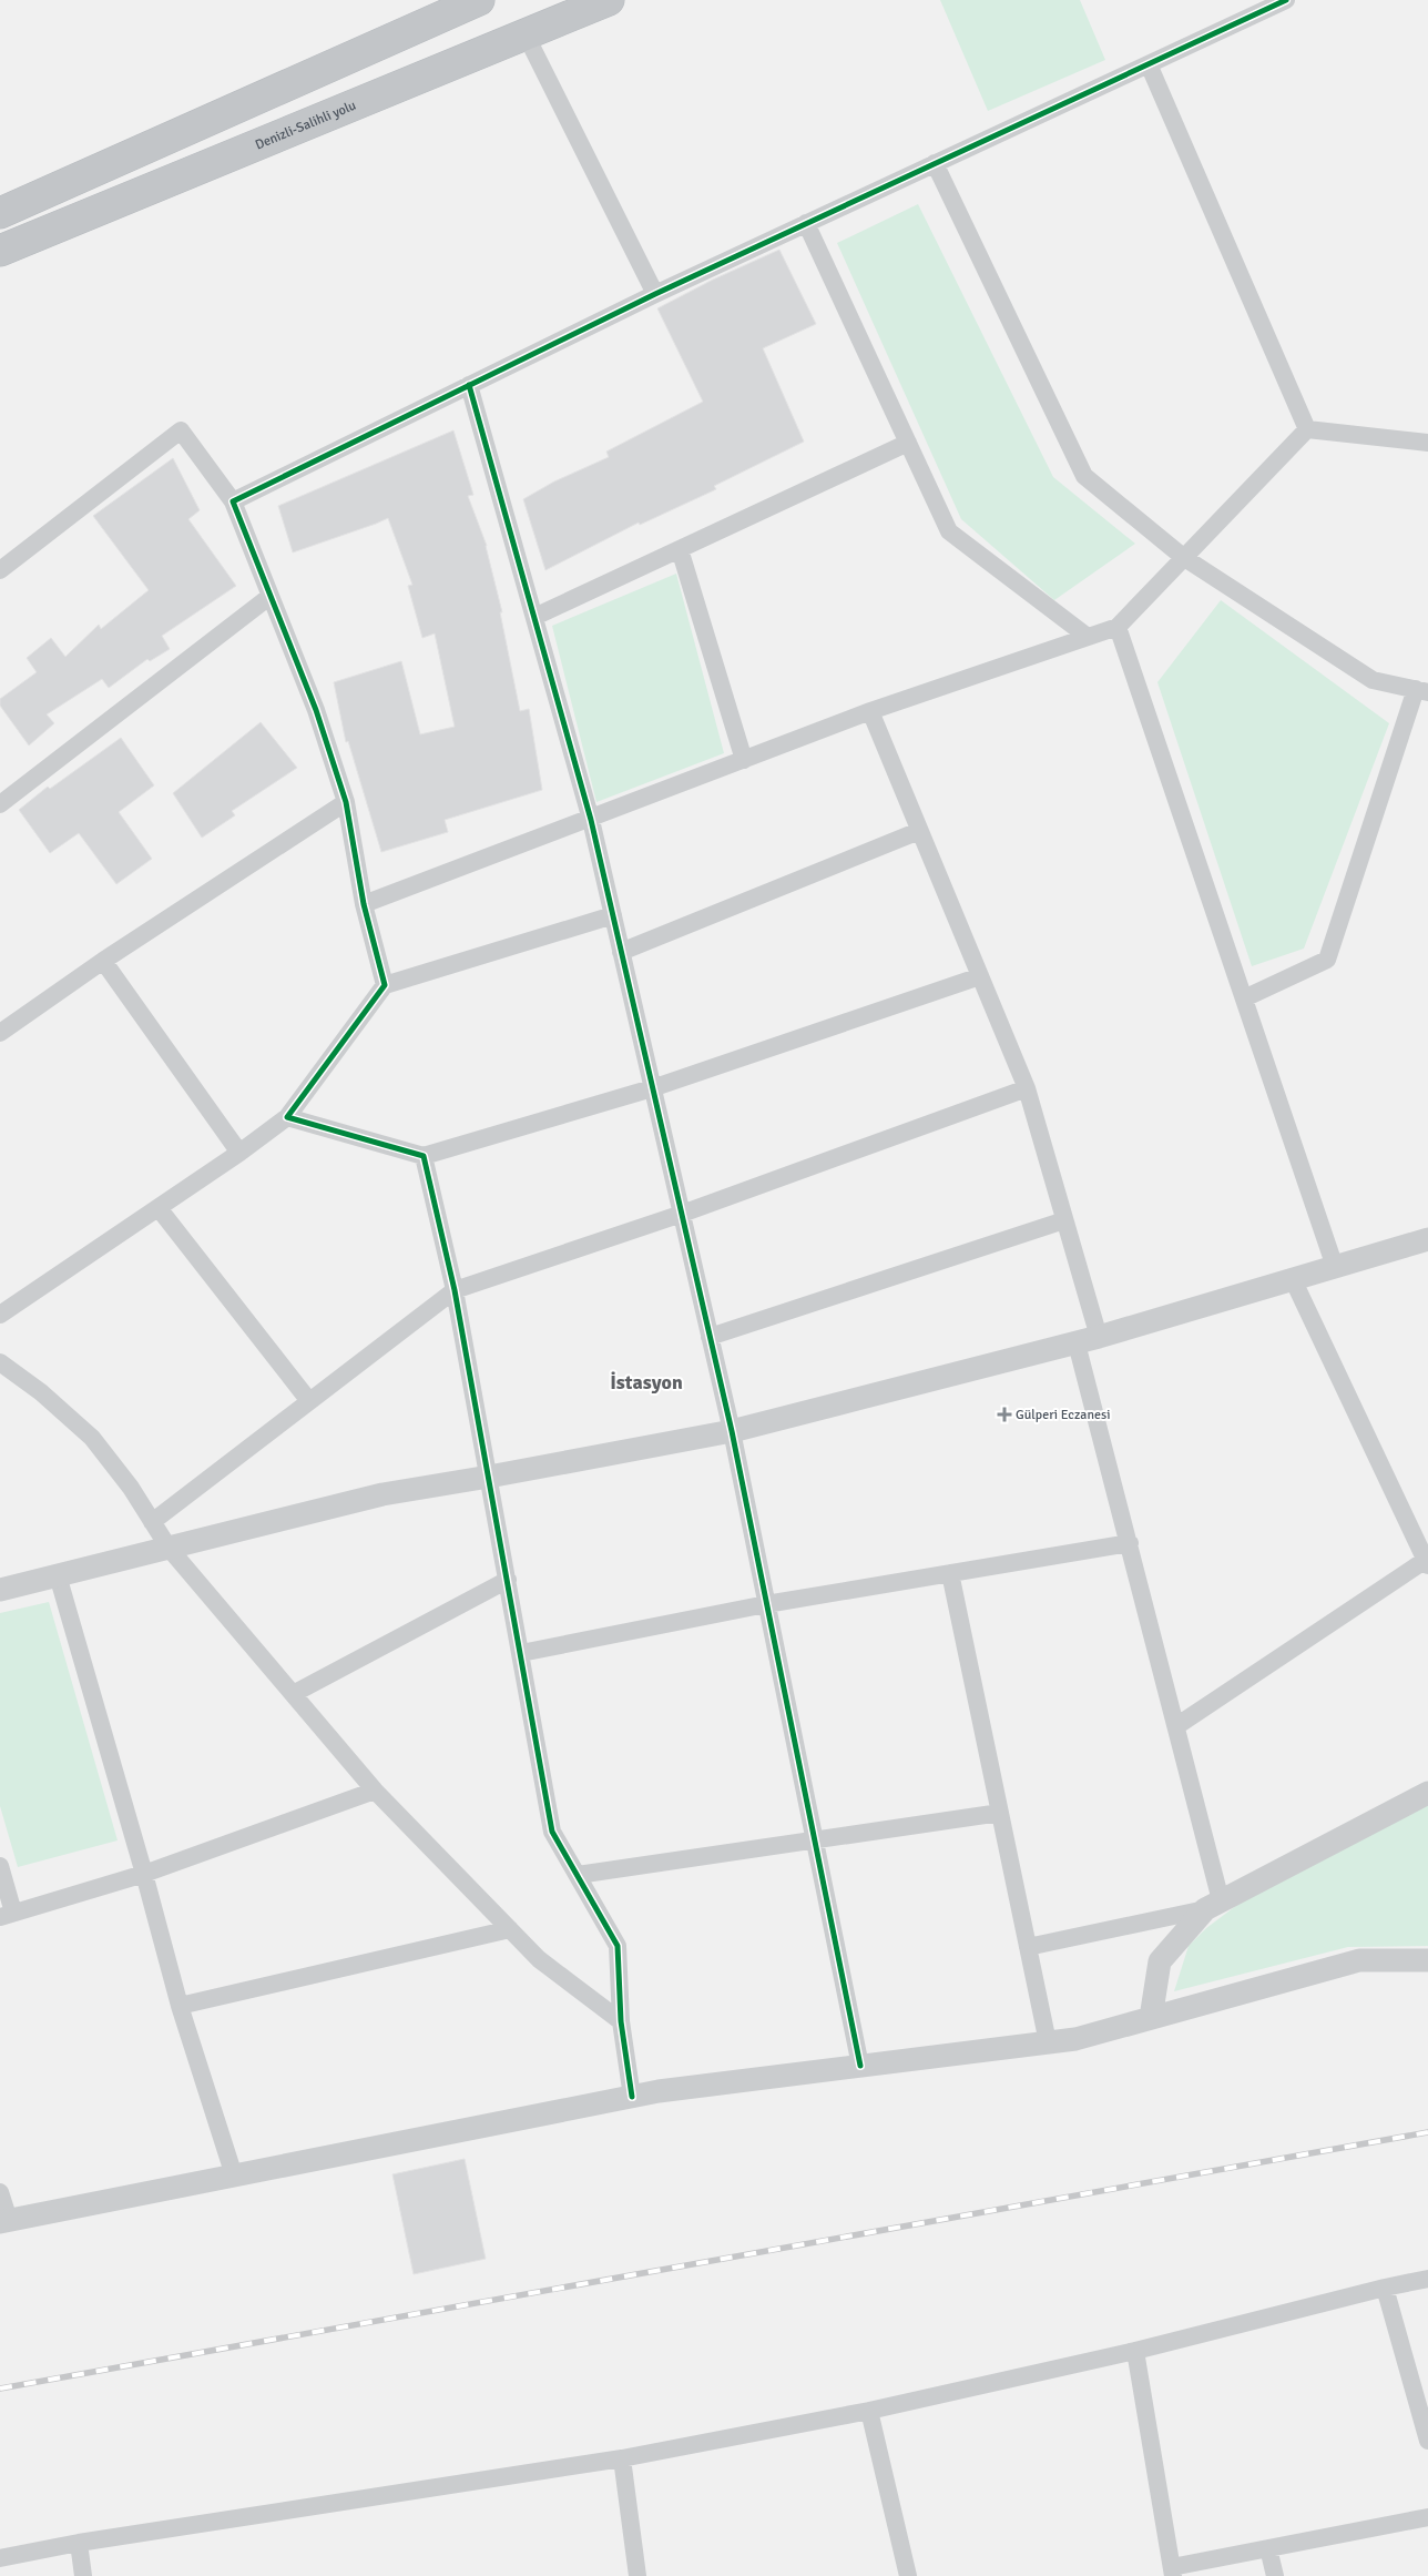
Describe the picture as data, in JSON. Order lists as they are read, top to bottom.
{
  "streets": {
    "highway": ["Denizli-Salihli yolu"]
  },
  "districts": ["İstasyon"],
  "places": {
    "health": ["Gülperi Eczanesi"]
  }
}
